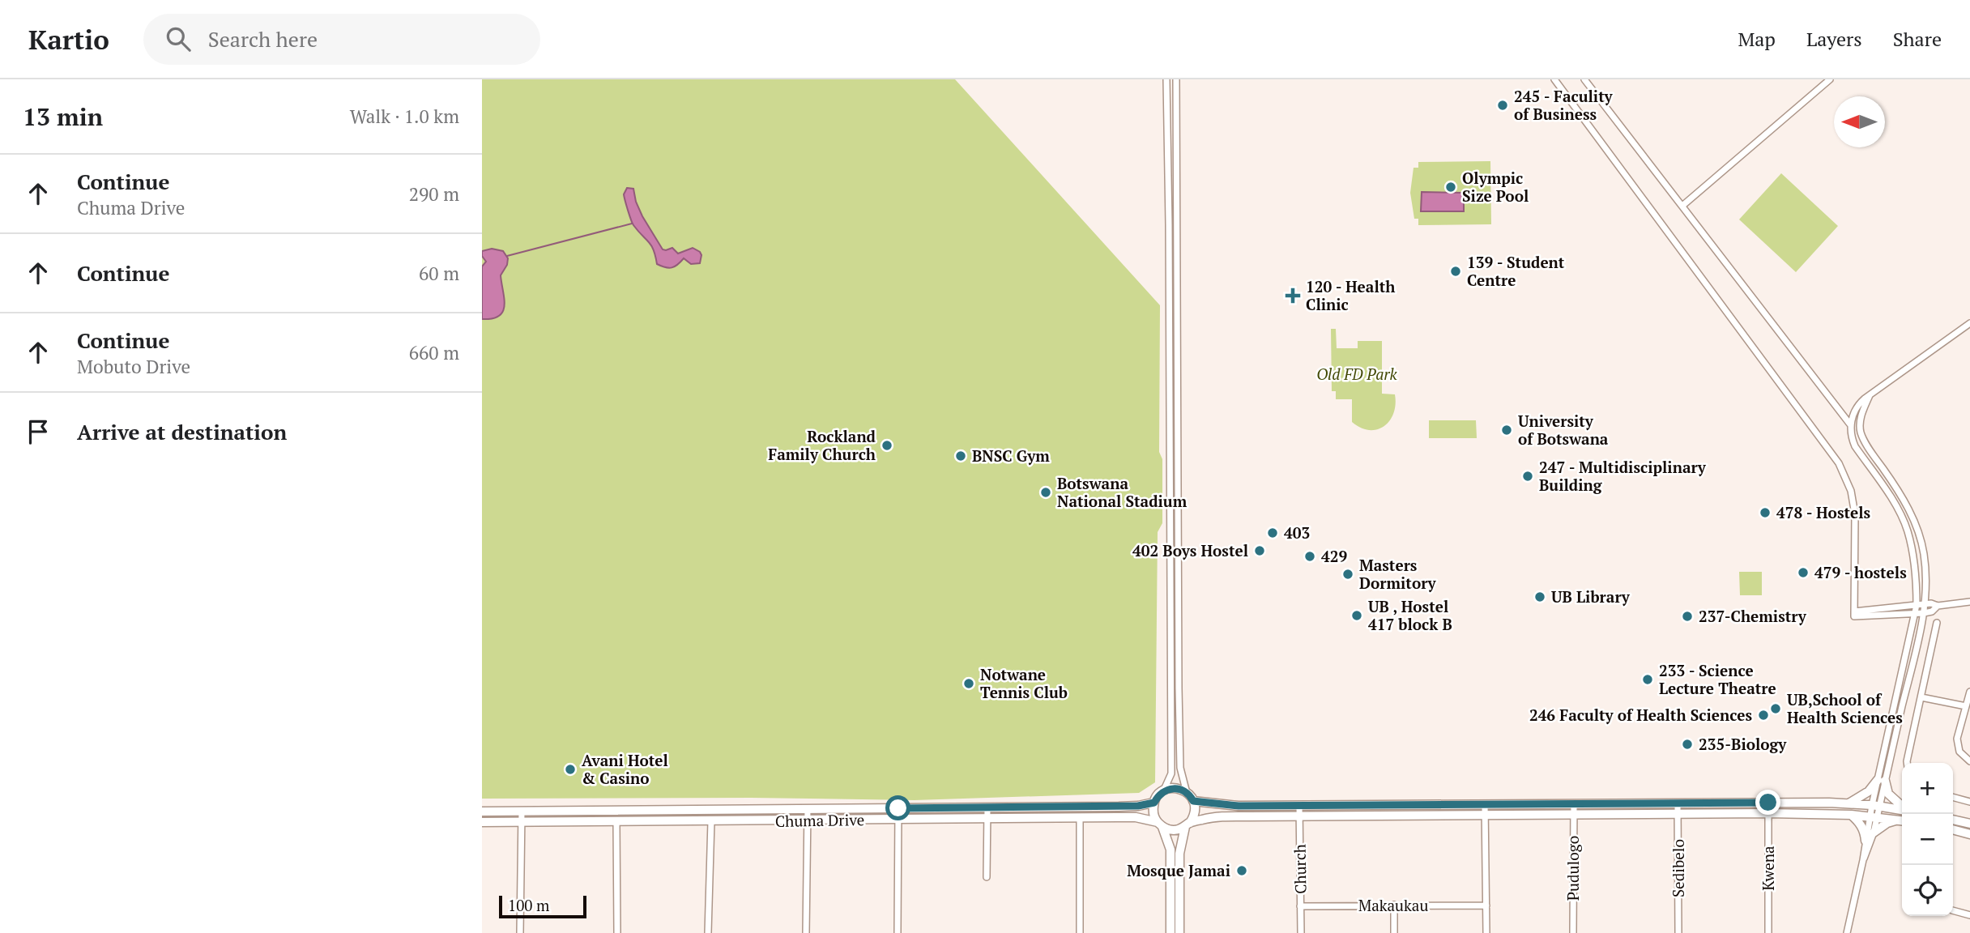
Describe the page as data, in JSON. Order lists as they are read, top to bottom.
{
  "streets": {
    "main road": ["Chuma Drive"],
    "street": [
      "Pudulogo",
      "Sedibelo",
      "Kwena",
      "Church",
      "Makaukau"
    ]
  },
  "crossings": [
    ["Church", "Makaukau"]
  ],
  "parks": ["Old FD Park"],
  "places": {
    "other": [
      "245 - Faculity of Business",
      "Olympic Size Pool",
      "139 - Student Centre",
      "University of Botswana",
      "Rockland Family Church",
      "BNSC Gym",
      "247 - Multidisciplinary Building",
      "Botswana National Stadium",
      "478 - Hostels",
      "403",
      "402 Boys Hostel",
      "429",
      "479 - hostels",
      "Masters Dormitory",
      "UB Library",
      "UB , Hostel 417 block B",
      "237-Chemistry",
      "233 - Science Lecture Theatre",
      "Notwane Tennis Club",
      "UB,School of Health Sciences",
      "246 Faculty of Health Sciences",
      "235-Biology",
      "Avani Hotel & Casino",
      "Mosque Jamai"
    ],
    "health": ["120 - Health Clinic"]
  },
  "scale_bar": "100 m",
  "north": "left",
  "page": {
    "header": "Kartio",
    "search": "Search here",
    "nav": ["Map", "Layers", "Share"],
    "heading": ["13 min", "Walk · 1.0 km"],
    "list": [
      ["Continue", "Chuma Drive", "290 m"],
      ["Continue", "60 m"],
      ["Continue", "Mobuto Drive", "660 m"],
      "Arrive at destination"
    ],
    "map_buttons": ["+", "−"],
    "scale": "100 m"
  }
}
